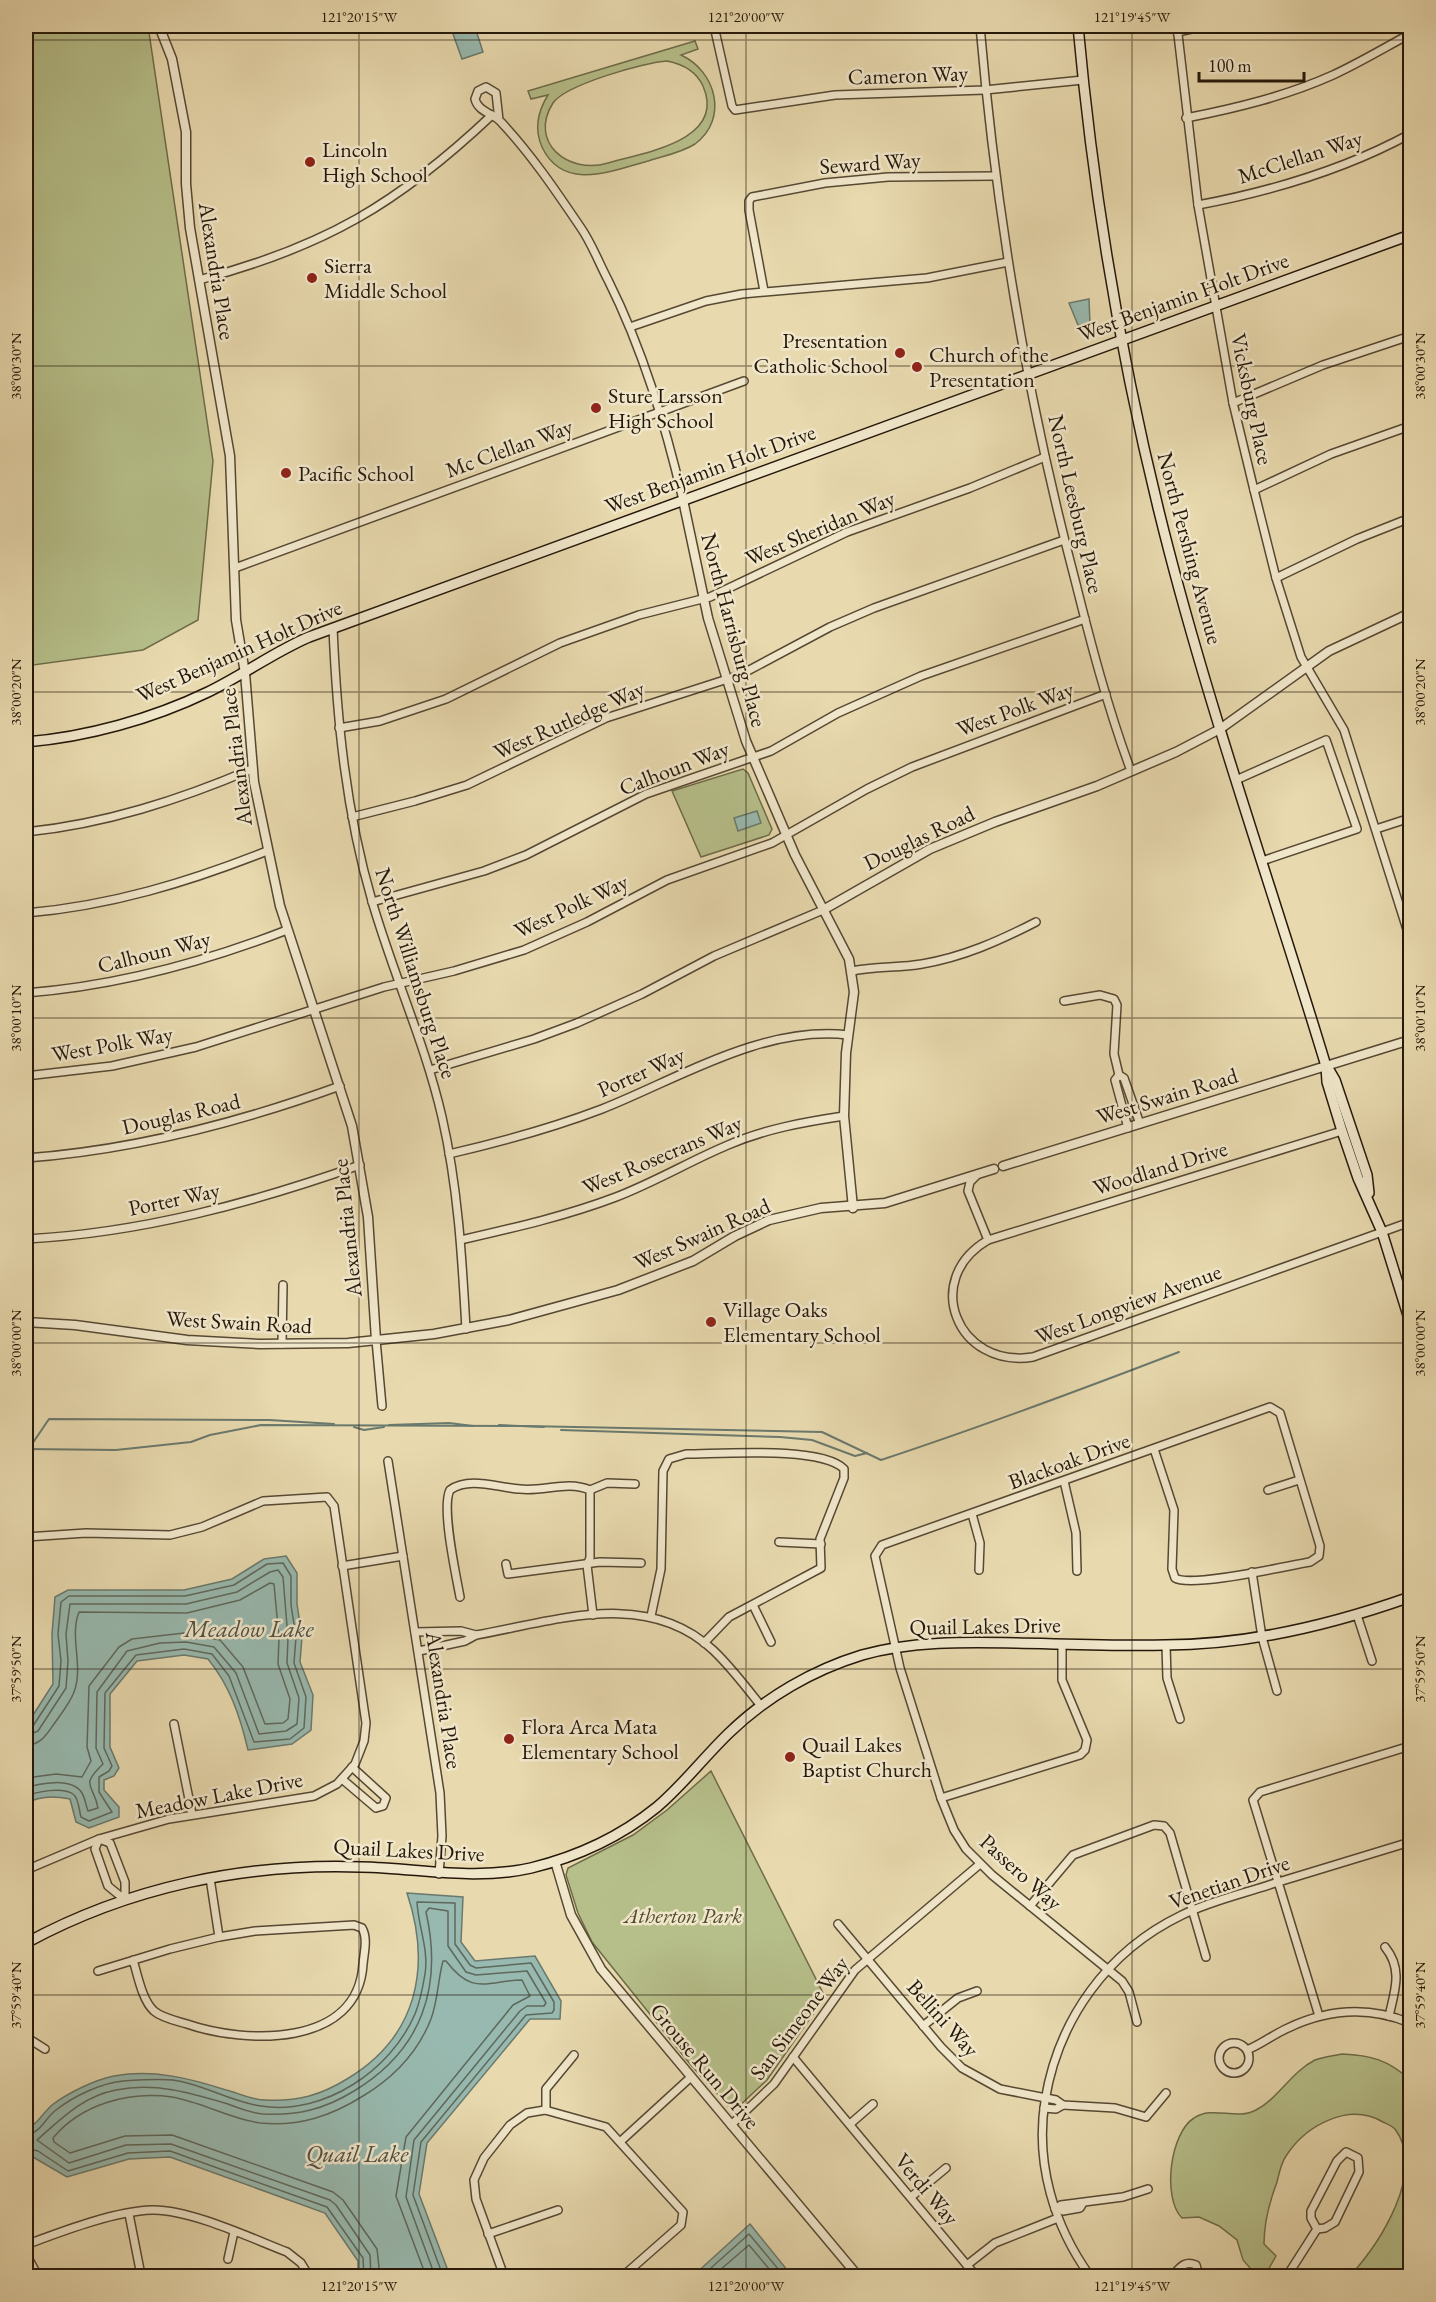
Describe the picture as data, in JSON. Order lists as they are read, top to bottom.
{
  "streets": {
    "main road": ["West Benjamin Holt Drive", "North Pershing Avenue", "Quail Lakes Drive"],
    "street": [
      "Cameron Way",
      "McClellan Way",
      "Seward Way",
      "Alexandria Place",
      "Vicksburg Place",
      "Mc Clellan Way",
      "North Leesburg Place",
      "West Sheridan Way",
      "North Harrisburg Place",
      "West Polk Way",
      "West Rutledge Way",
      "Calhoun Way",
      "Douglas Road",
      "North Williamsburg Place",
      "Porter Way",
      "West Swain Road",
      "West Rosecrans Way",
      "Woodland Drive",
      "West Longview Avenue",
      "Blackoak Drive",
      "Meadow Lake Drive",
      "Passero Way",
      "Venetian Drive",
      "San Simeone Way",
      "Bellini Way",
      "Grouse Run Drive",
      "Verdi Way"
    ]
  },
  "crossings": [
    ["Cameron Way", "North Leesburg Place"],
    ["Cameron Way", "North Pershing Avenue"],
    ["McClellan Way", "Vicksburg Place"],
    ["Seward Way", "North Leesburg Place"],
    ["Alexandria Place", "West Benjamin Holt Drive"],
    ["Alexandria Place", "Mc Clellan Way"],
    ["Alexandria Place", "West Polk Way"],
    ["Alexandria Place", "Calhoun Way"],
    ["Alexandria Place", "Douglas Road"],
    ["Alexandria Place", "Porter Way"],
    ["Alexandria Place", "West Swain Road"],
    ["Alexandria Place", "Quail Lakes Drive"],
    ["West Benjamin Holt Drive", "Vicksburg Place"],
    ["West Benjamin Holt Drive", "North Leesburg Place"],
    ["West Benjamin Holt Drive", "North Pershing Avenue"],
    ["West Benjamin Holt Drive", "North Harrisburg Place"],
    ["West Benjamin Holt Drive", "North Williamsburg Place"],
    ["Vicksburg Place", "Douglas Road"],
    ["Mc Clellan Way", "North Harrisburg Place"],
    ["North Leesburg Place", "West Sheridan Way"],
    ["North Leesburg Place", "West Polk Way"],
    ["North Leesburg Place", "West Rutledge Way"],
    ["North Leesburg Place", "Calhoun Way"],
    ["North Leesburg Place", "Douglas Road"],
    ["West Sheridan Way", "North Harrisburg Place"],
    ["West Sheridan Way", "North Williamsburg Place"],
    ["North Pershing Avenue", "Douglas Road"],
    ["North Pershing Avenue", "West Swain Road"],
    ["North Pershing Avenue", "Woodland Drive"],
    ["North Pershing Avenue", "West Longview Avenue"],
    ["North Harrisburg Place", "West Polk Way"],
    ["North Harrisburg Place", "West Rutledge Way"],
    ["North Harrisburg Place", "Calhoun Way"],
    ["North Harrisburg Place", "Douglas Road"],
    ["North Harrisburg Place", "Porter Way"],
    ["North Harrisburg Place", "West Swain Road"],
    ["North Harrisburg Place", "West Rosecrans Way"],
    ["West Polk Way", "North Williamsburg Place"],
    ["West Rutledge Way", "North Williamsburg Place"],
    ["Calhoun Way", "North Williamsburg Place"],
    ["Douglas Road", "North Williamsburg Place"],
    ["North Williamsburg Place", "Porter Way"],
    ["North Williamsburg Place", "West Swain Road"],
    ["North Williamsburg Place", "West Rosecrans Way"],
    ["Woodland Drive", "West Longview Avenue"],
    ["Blackoak Drive", "Passero Way"],
    ["Quail Lakes Drive", "Passero Way"],
    ["Quail Lakes Drive", "Grouse Run Drive"],
    ["Passero Way", "Venetian Drive"],
    ["Passero Way", "San Simeone Way"],
    ["Venetian Drive", "Bellini Way"],
    ["San Simeone Way", "Bellini Way"],
    ["San Simeone Way", "Grouse Run Drive"],
    ["San Simeone Way", "Verdi Way"]
  ],
  "water": ["Meadow Lake", "Quail Lake"],
  "parks": ["Atherton Park"],
  "places": [
    "Lincoln High School",
    "Sierra Middle School",
    "Presentation Catholic School",
    "Church of the Presentation",
    "Sture Larsson High School",
    "Pacific School",
    "Village Oaks Elementary School",
    "Flora Arca Mata Elementary School",
    "Quail Lakes Baptist Church"
  ],
  "scale_bar": "100 m",
  "coordinates": [
    "121°20'15\"W",
    "121°20'00\"W",
    "121°19'45\"W",
    "38°00'30\"N",
    "38°00'20\"N",
    "38°00'10\"N",
    "38°00'00\"N",
    "37°59'50\"N",
    "37°59'40\"N"
  ]
}
